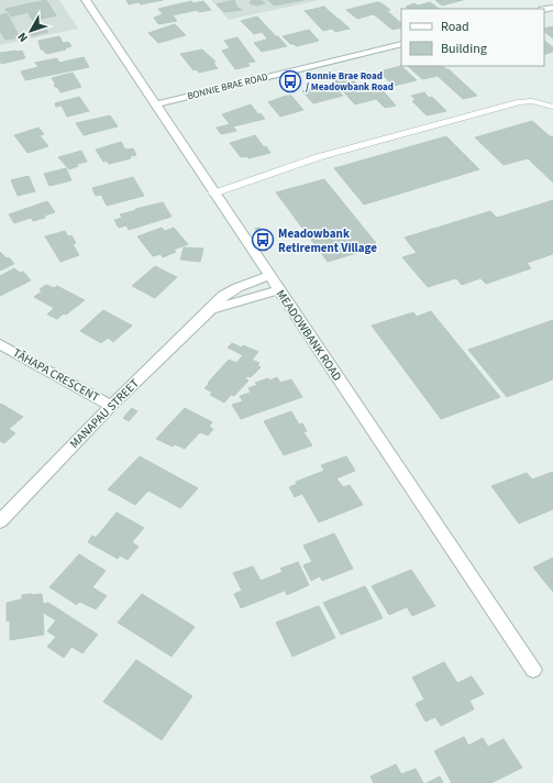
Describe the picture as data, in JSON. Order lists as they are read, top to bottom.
{
  "streets": {
    "street": [
      "BONNIE BRAE ROAD",
      "MEADOWBANK ROAD",
      "TĀHAPA CRESCENT",
      "MANAPAU STREET"
    ]
  },
  "crossings": [
    ["BONNIE BRAE ROAD", "MEADOWBANK ROAD"],
    ["MEADOWBANK ROAD", "MANAPAU STREET"],
    ["TĀHAPA CRESCENT", "MANAPAU STREET"]
  ],
  "places": {
    "bus stop": ["Bonnie Brae Road / Meadowbank Road", "Meadowbank Retirement Village"]
  },
  "legend": ["Road", "Building"],
  "north": "bottom left"
}
